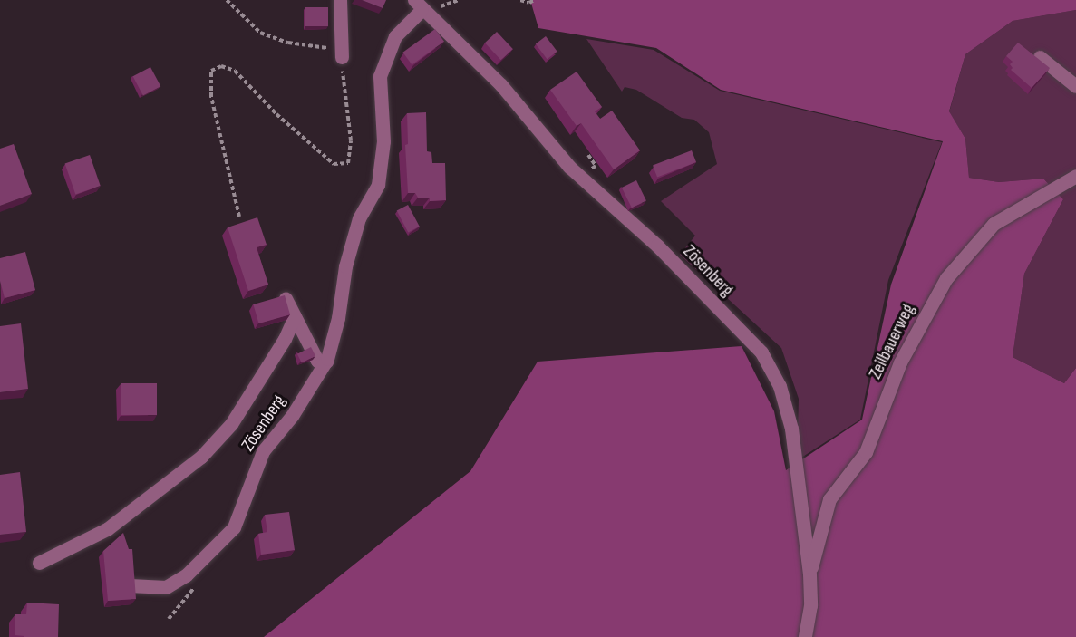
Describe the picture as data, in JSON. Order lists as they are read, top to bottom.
{
  "streets": {
    "street": ["Zösenberg", "Zeilbauerweg"]
  },
  "crossings": [
    ["Zösenberg", "Zeilbauerweg"]
  ]
}
